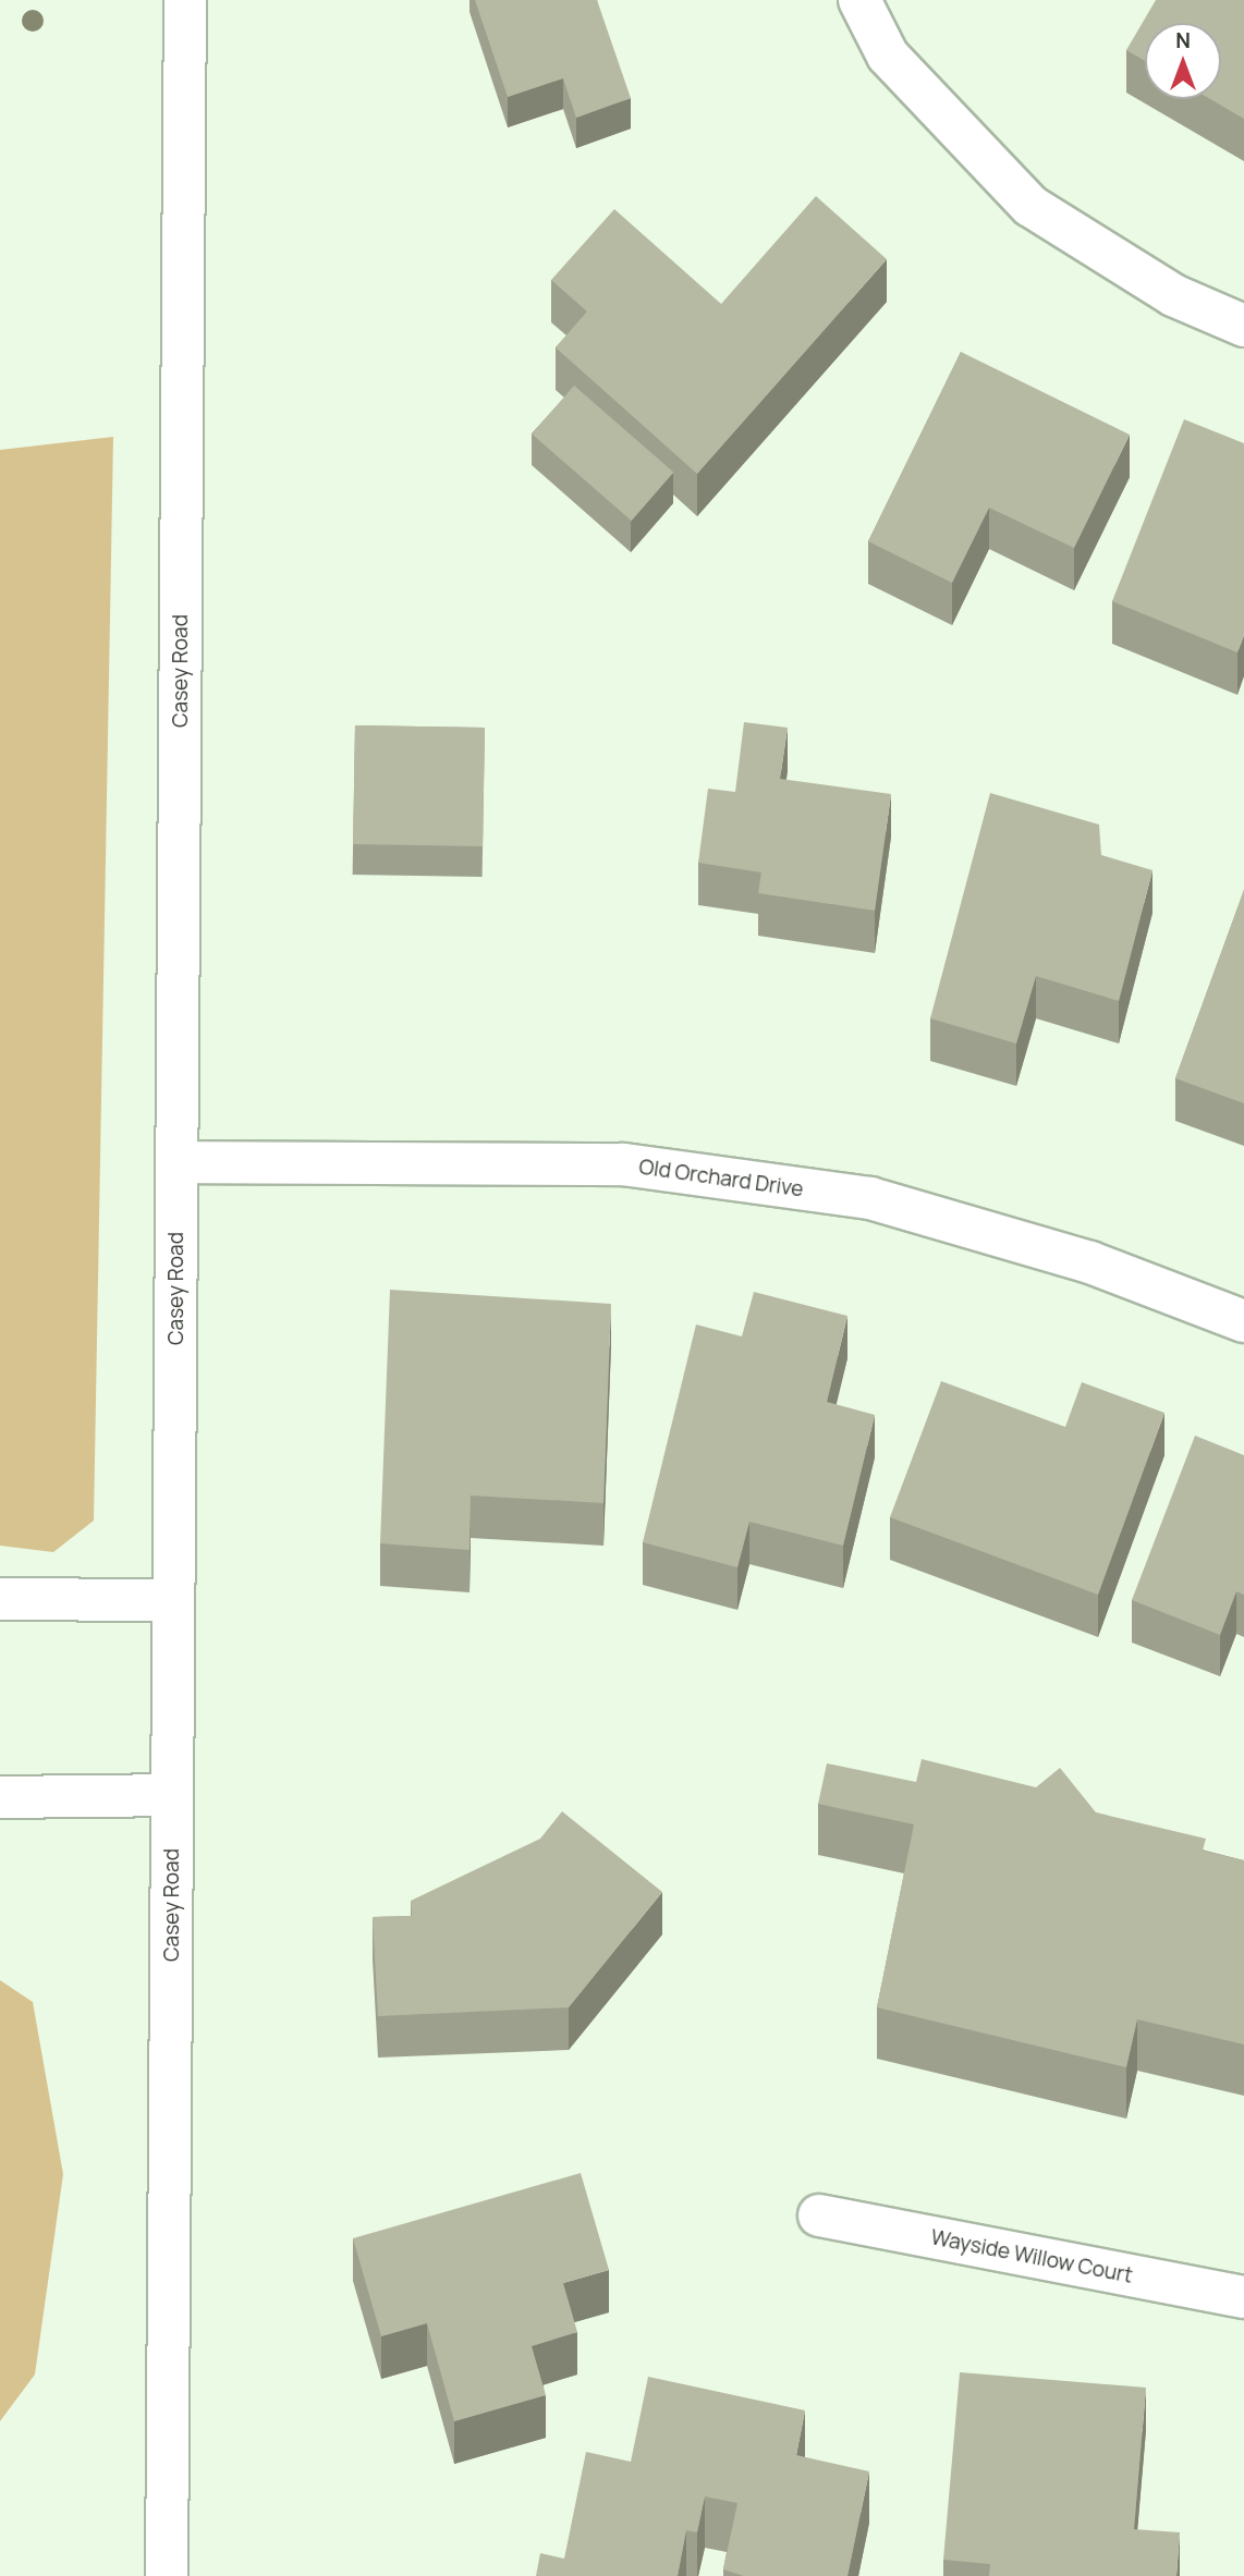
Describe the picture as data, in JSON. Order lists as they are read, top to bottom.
{
  "streets": {
    "street": ["Casey Road", "Old Orchard Drive", "Wayside Willow Court"]
  },
  "crossings": [
    ["Casey Road", "Old Orchard Drive"]
  ],
  "north": "top"
}
